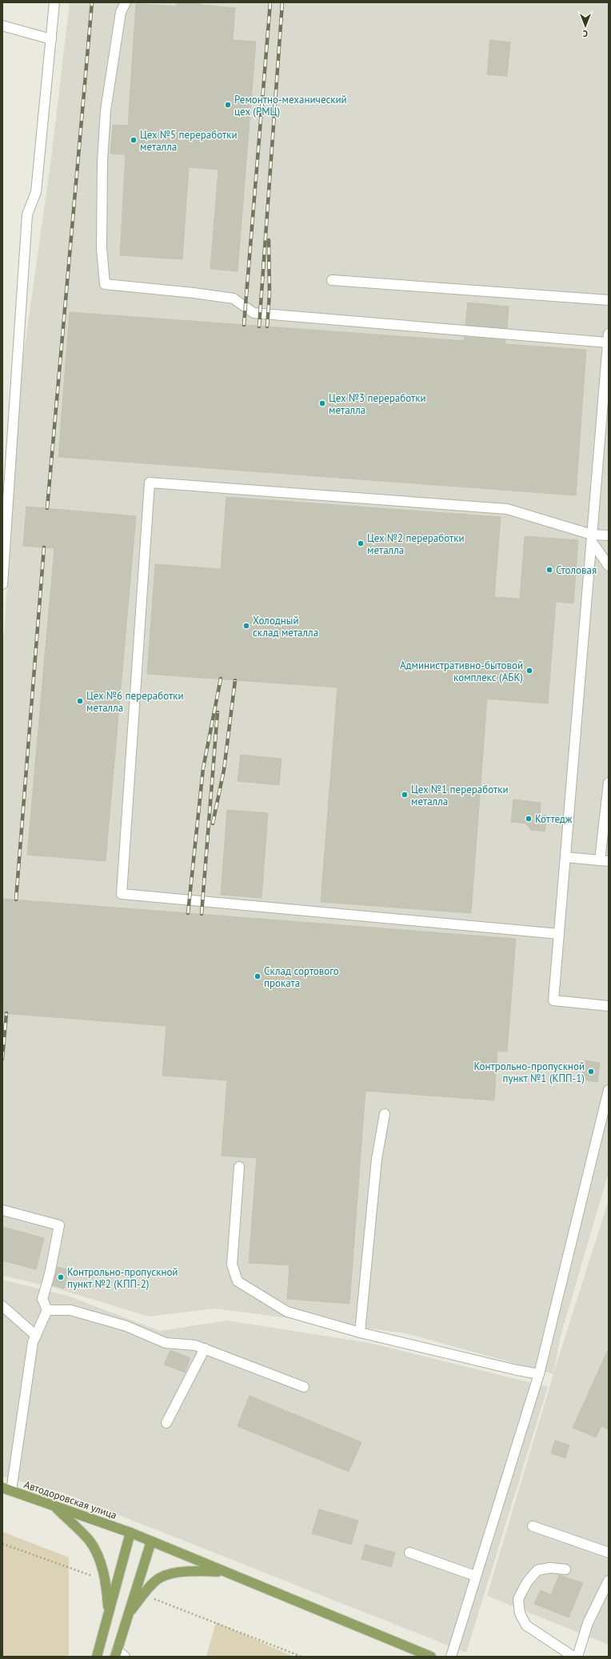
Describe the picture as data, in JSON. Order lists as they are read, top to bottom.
{
  "streets": {
    "main road": ["Автодоровская улица"]
  },
  "places": [
    "Ремонтно-механический цех (РМЦ)",
    "Цех №5 переработки металла",
    "Цех №3 переработки металла",
    "Цех №2 переработки металла",
    "Столовая",
    "Холодный склад металла",
    "Административно-бытовой комплекс (АБК)",
    "Цех №6 переработки металла",
    "Цех №1 переработки металла",
    "Коттедж",
    "Склад сортового проката",
    "Контрольно-пропускной пункт №1 (КПП-1)",
    "Контрольно-пропускной пункт №2 (КПП-2)"
  ],
  "north": "bottom"
}
